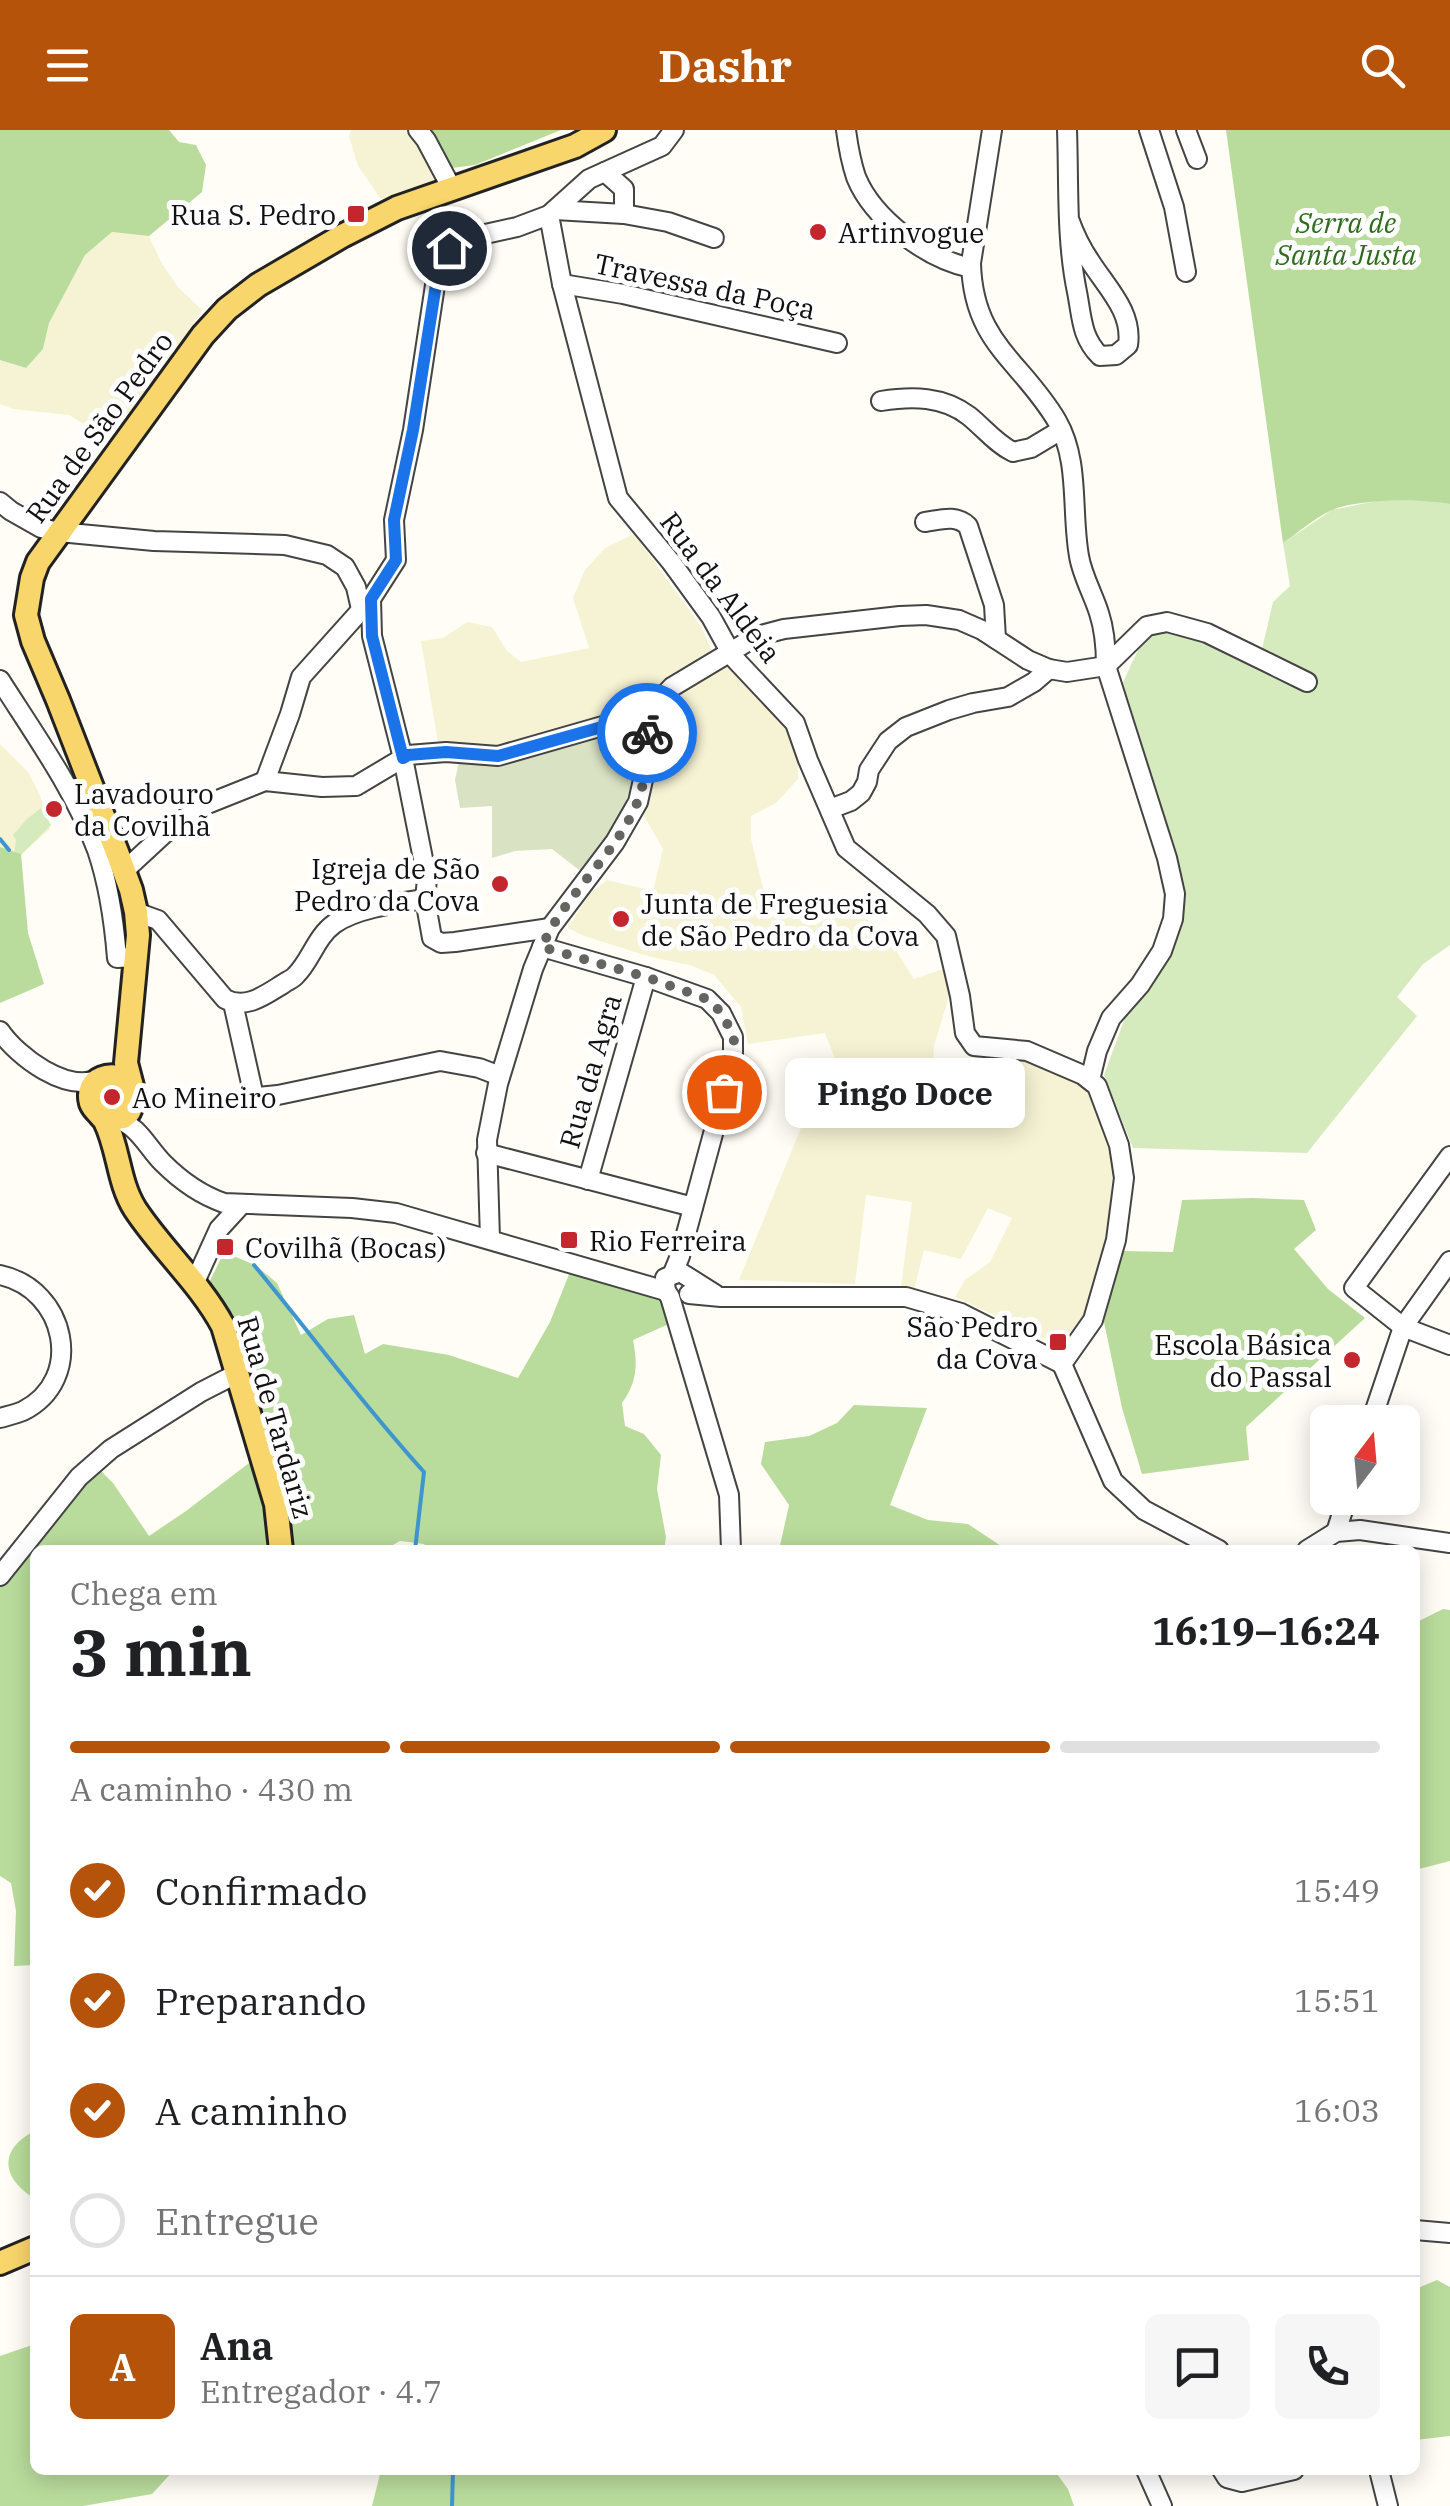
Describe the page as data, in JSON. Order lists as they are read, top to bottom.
{
  "streets": {
    "main road": ["Rua de São Pedro", "Rua de Tardariz"],
    "street": ["Travessa da Poça", "Rua da Aldeia", "Rua da Agra"]
  },
  "crossings": [
    ["Travessa da Poça", "Rua da Aldeia"],
    ["Rua de São Pedro", "Rua de Tardariz"]
  ],
  "parks": ["Serra de Santa Justa"],
  "places": {
    "transit": [
      "Rua S. Pedro",
      "Rio Ferreira",
      "Covilhã (Bocas)",
      "São Pedro da Cova"
    ],
    "other": [
      "Artinvogue",
      "Lavadouro da Covilhã",
      "Igreja de São Pedro da Cova",
      "Junta de Freguesia de São Pedro da Cova",
      "Pingo Doce",
      "Ao Mineiro",
      "Escola Básica do Passal"
    ]
  },
  "north": "top",
  "page": {
    "header": "Dashr",
    "bubble": "Pingo Doce",
    "heading": ["3 min", "Chega em", "16:19–16:24"],
    "panel": ["Ana", "Entregador · 4.7"],
    "bar": "A caminho · 430 m",
    "list": [
      ["Confirmado", "15:49"],
      ["Preparando", "15:51"],
      ["A caminho", "16:03"],
      "Entregue"
    ],
    "round": "A"
  }
}
